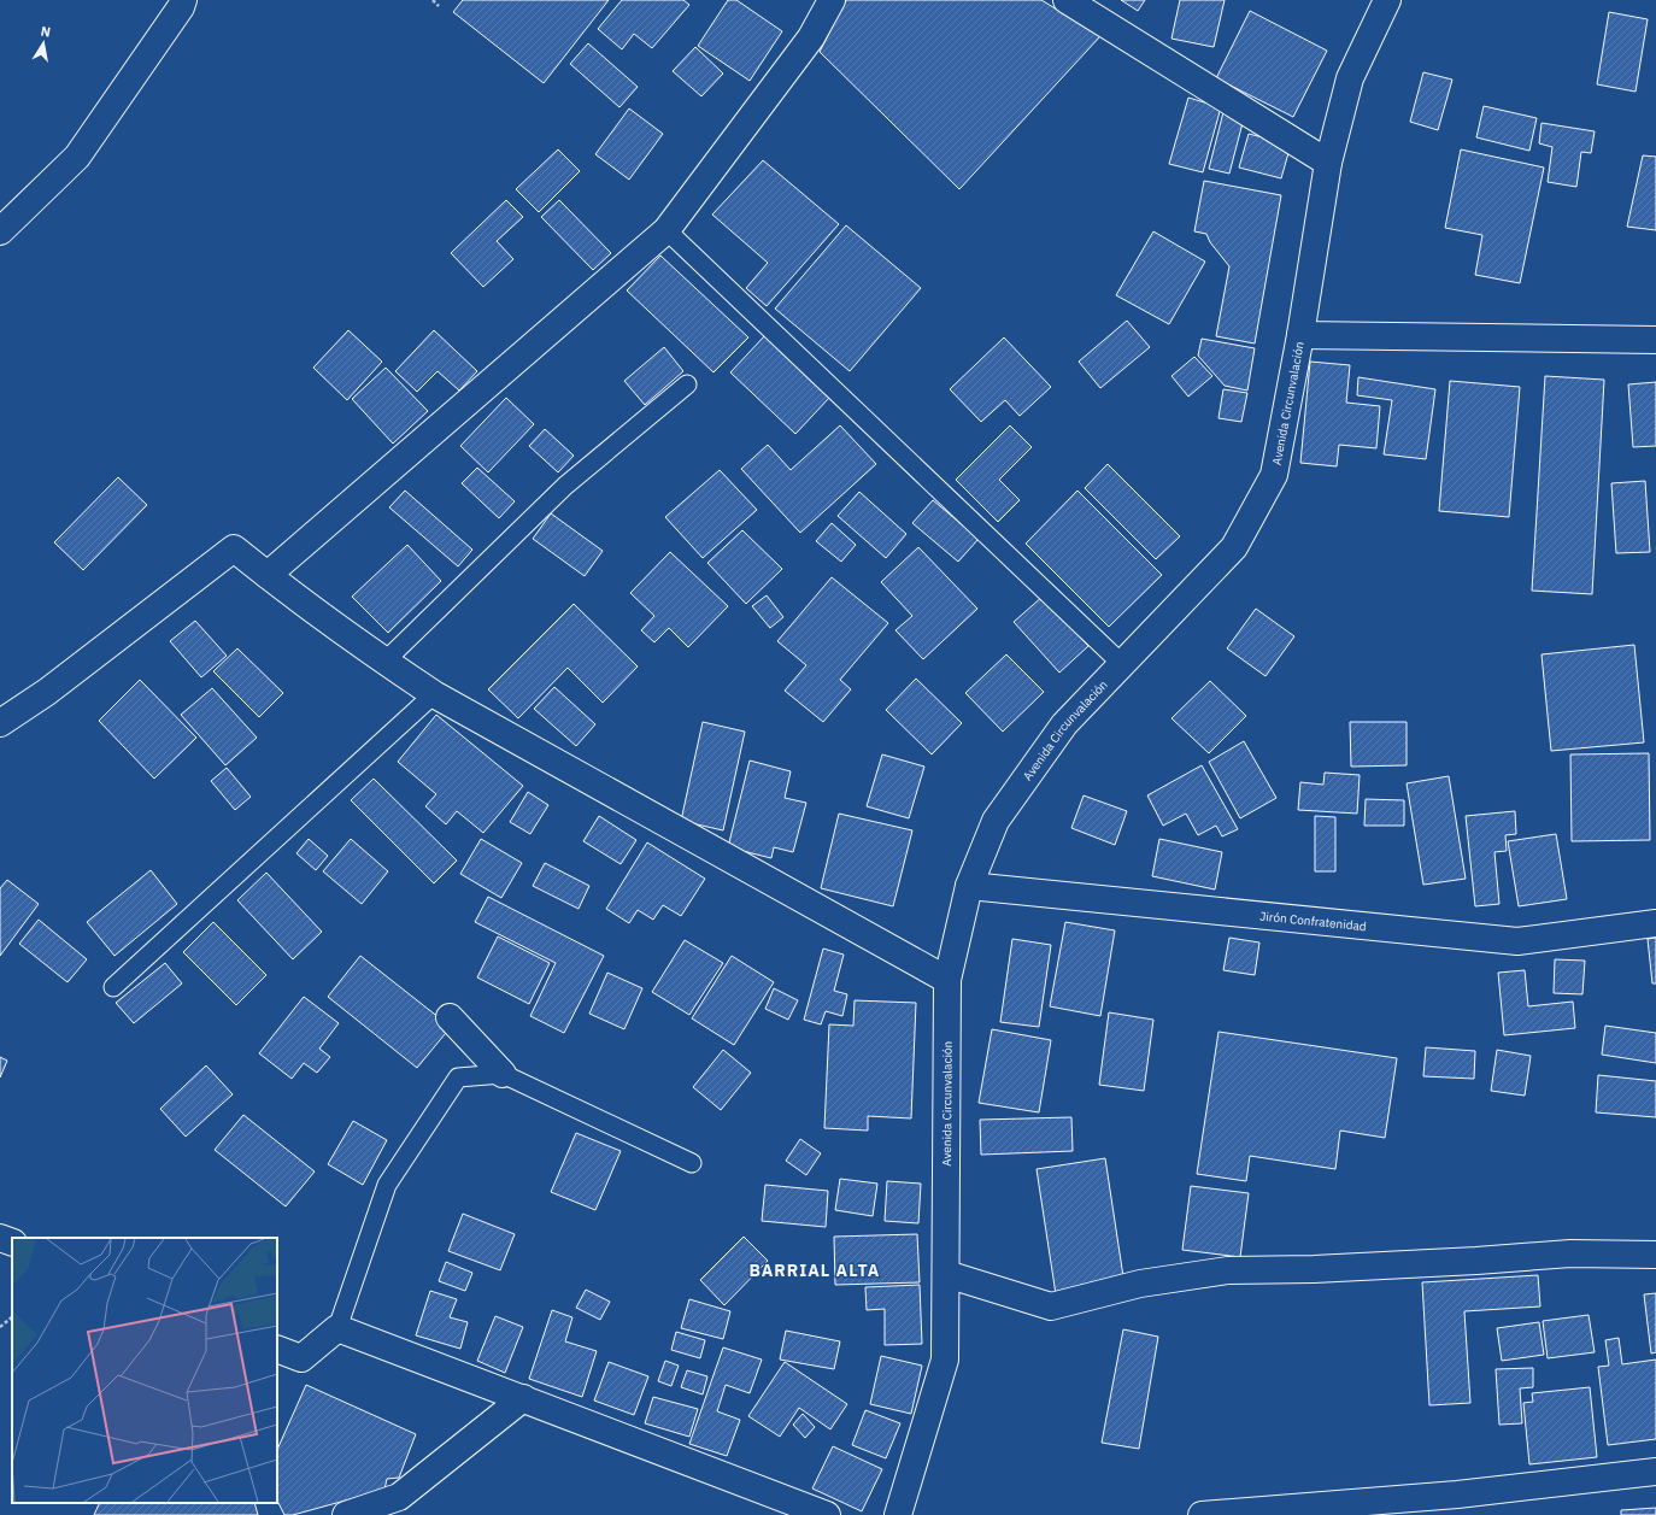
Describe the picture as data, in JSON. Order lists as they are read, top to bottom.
{
  "streets": {
    "street": ["Avenida Circunvalación", "Jirón Confratenidad"]
  },
  "crossings": [
    ["Avenida Circunvalación", "Jirón Confratenidad"]
  ],
  "districts": ["BARRIAL ALTA"],
  "north": "top"
}
